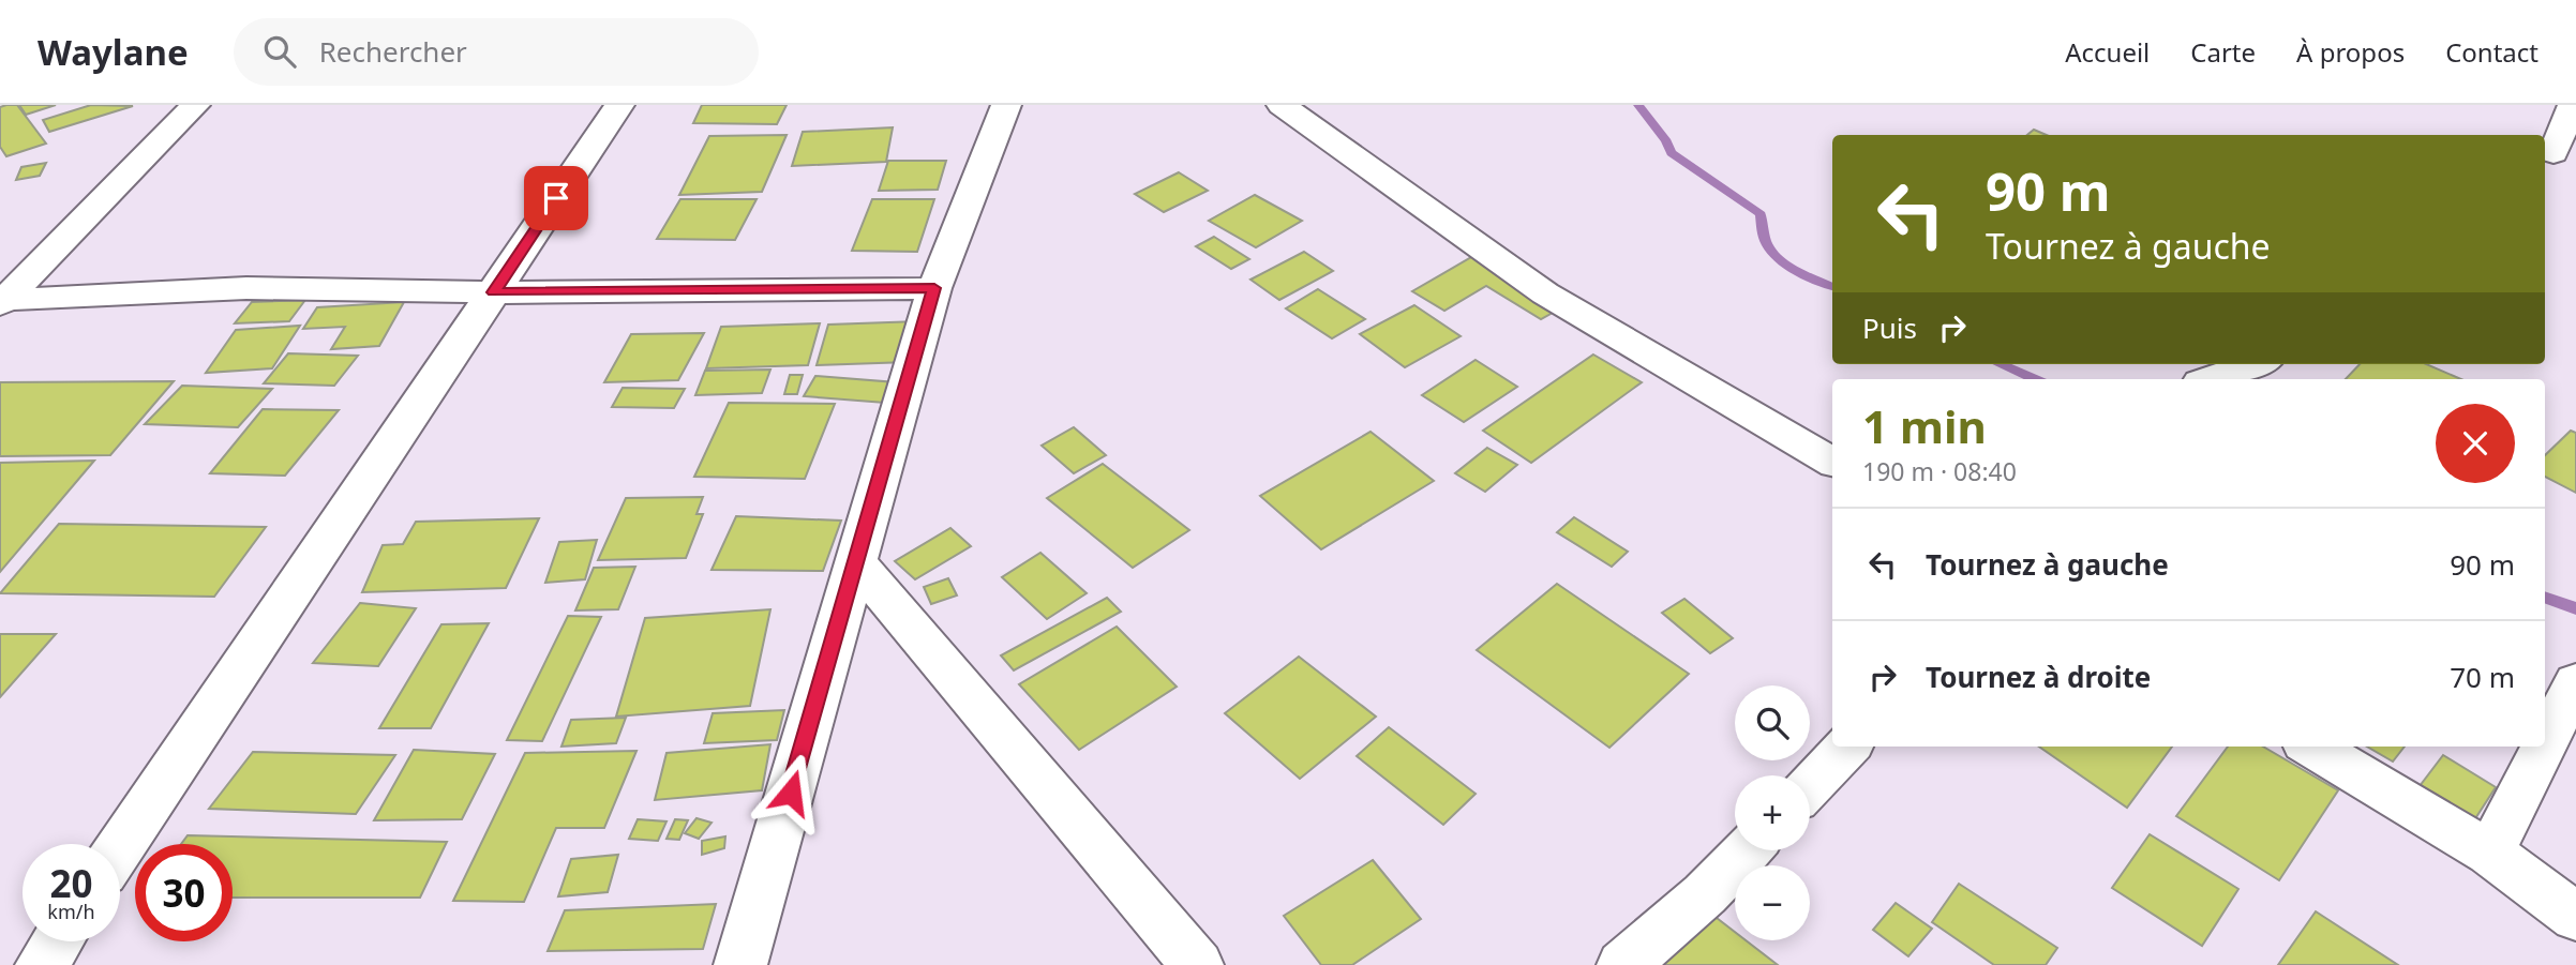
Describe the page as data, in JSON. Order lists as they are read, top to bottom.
{
  "page": {
    "header": "Waylane",
    "search": "Rechercher",
    "nav": [
      "Accueil",
      "Carte",
      "À propos",
      "Contact"
    ],
    "turn": ["90 m", "Tournez à gauche"],
    "then": "Puis",
    "heading": ["1 min", "190 m · 08:40"],
    "list": [
      {
        "name": "Tournez à gauche",
        "value": "90 m"
      },
      {
        "name": "Tournez à droite",
        "value": "70 m"
      }
    ],
    "map_buttons": ["+", "−"],
    "speed": "20 km/h",
    "limit": "30"
  }
}
